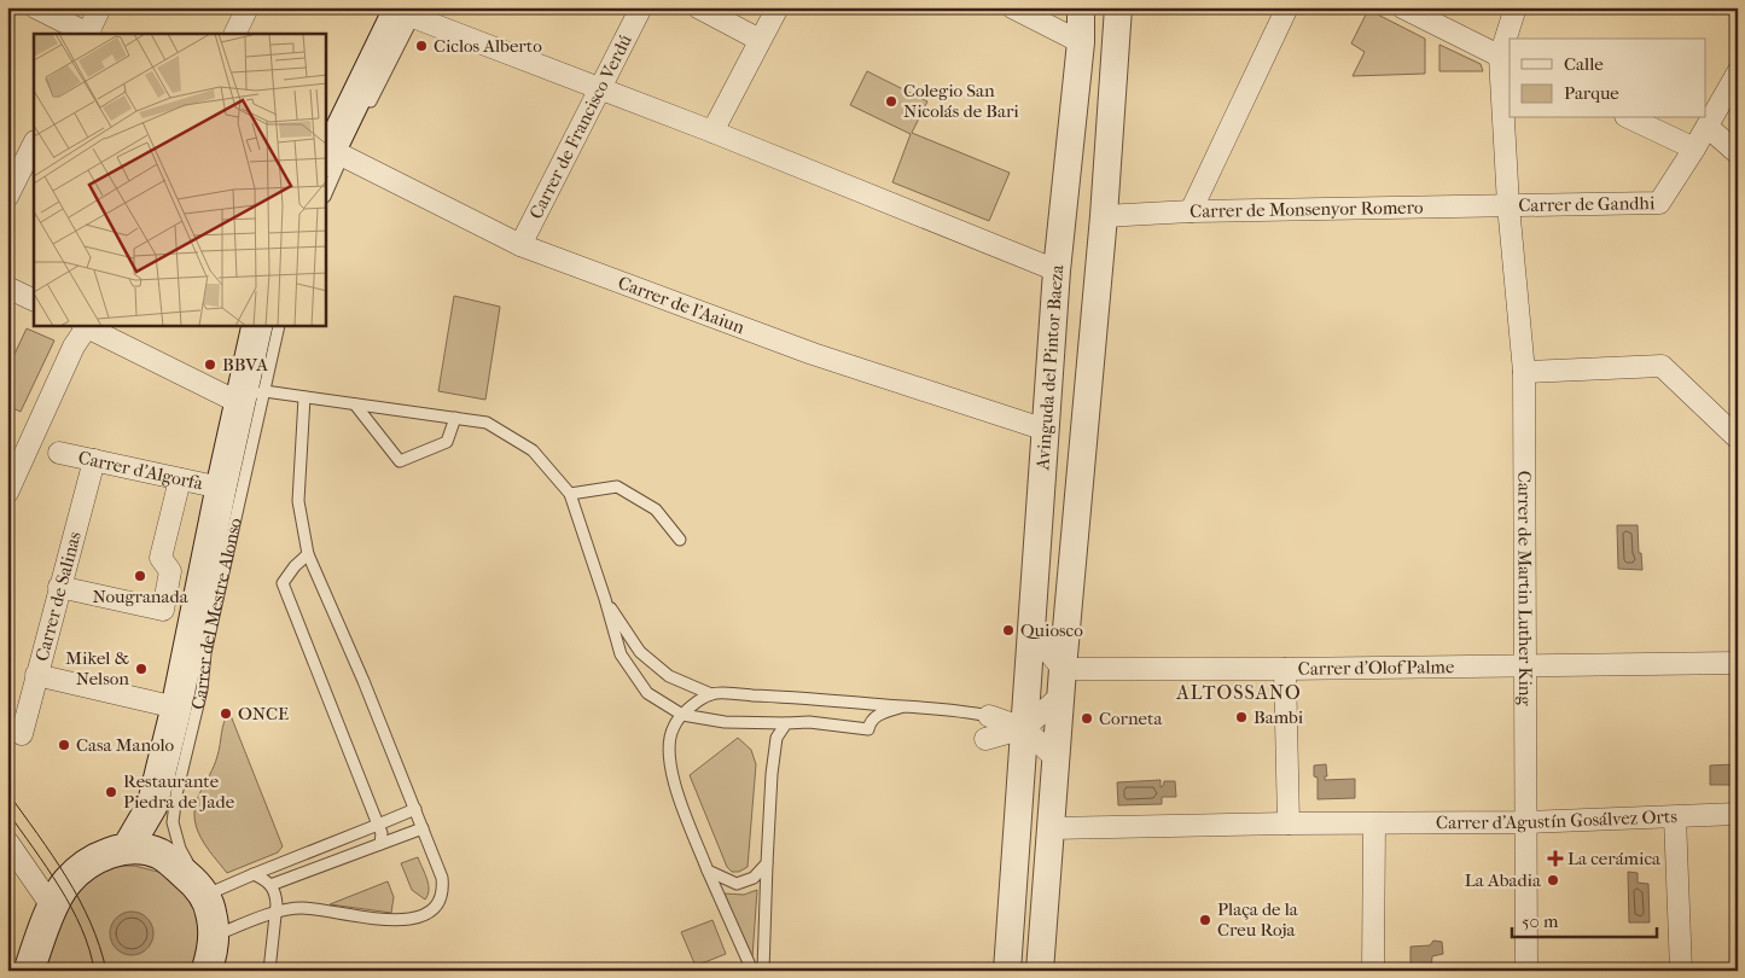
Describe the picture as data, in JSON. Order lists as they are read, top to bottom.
{
  "streets": {
    "main road": ["Carrer del Mestre Alonso"],
    "street": [
      "Carrer de Francisco Verdú",
      "Carrer de Gandhi",
      "Carrer de Monsenyor Romero",
      "Carrer de l'Aaiun",
      "Avinguda del Pintor Baeza",
      "Carrer d'Algorfa",
      "Carrer de Martin Luther King",
      "Carrer de Salinas",
      "Carrer d'Olof Palme",
      "Carrer d'Agustín Gosálvez Orts"
    ]
  },
  "crossings": [
    ["Carrer de Francisco Verdú", "Carrer de l'Aaiun"],
    ["Carrer de Gandhi", "Carrer de Monsenyor Romero"],
    ["Carrer de Gandhi", "Carrer de Martin Luther King"],
    ["Carrer de Monsenyor Romero", "Avinguda del Pintor Baeza"],
    ["Carrer de Monsenyor Romero", "Carrer de Martin Luther King"],
    ["Carrer de l'Aaiun", "Avinguda del Pintor Baeza"],
    ["Avinguda del Pintor Baeza", "Carrer d'Olof Palme"],
    ["Carrer d'Algorfa", "Carrer de Salinas"],
    ["Carrer d'Algorfa", "Carrer del Mestre Alonso"],
    ["Carrer de Martin Luther King", "Carrer d'Olof Palme"],
    ["Carrer de Martin Luther King", "Carrer d'Agustín Gosálvez Orts"]
  ],
  "districts": ["ALTOSSANO"],
  "places": {
    "other": [
      "Ciclos Alberto",
      "Colegio San Nicolás de Bari",
      "BBVA",
      "Nougranada",
      "Quiosco",
      "Mikel & Nelson",
      "ONCE",
      "Bambi",
      "Corneta",
      "Casa Manolo",
      "Restaurante Piedra de Jade",
      "La Abadia",
      "Plaça de la Creu Roja"
    ],
    "health": ["La cerámica"]
  },
  "legend": ["Calle", "Parque"],
  "scale_bar": "50 m"
}
